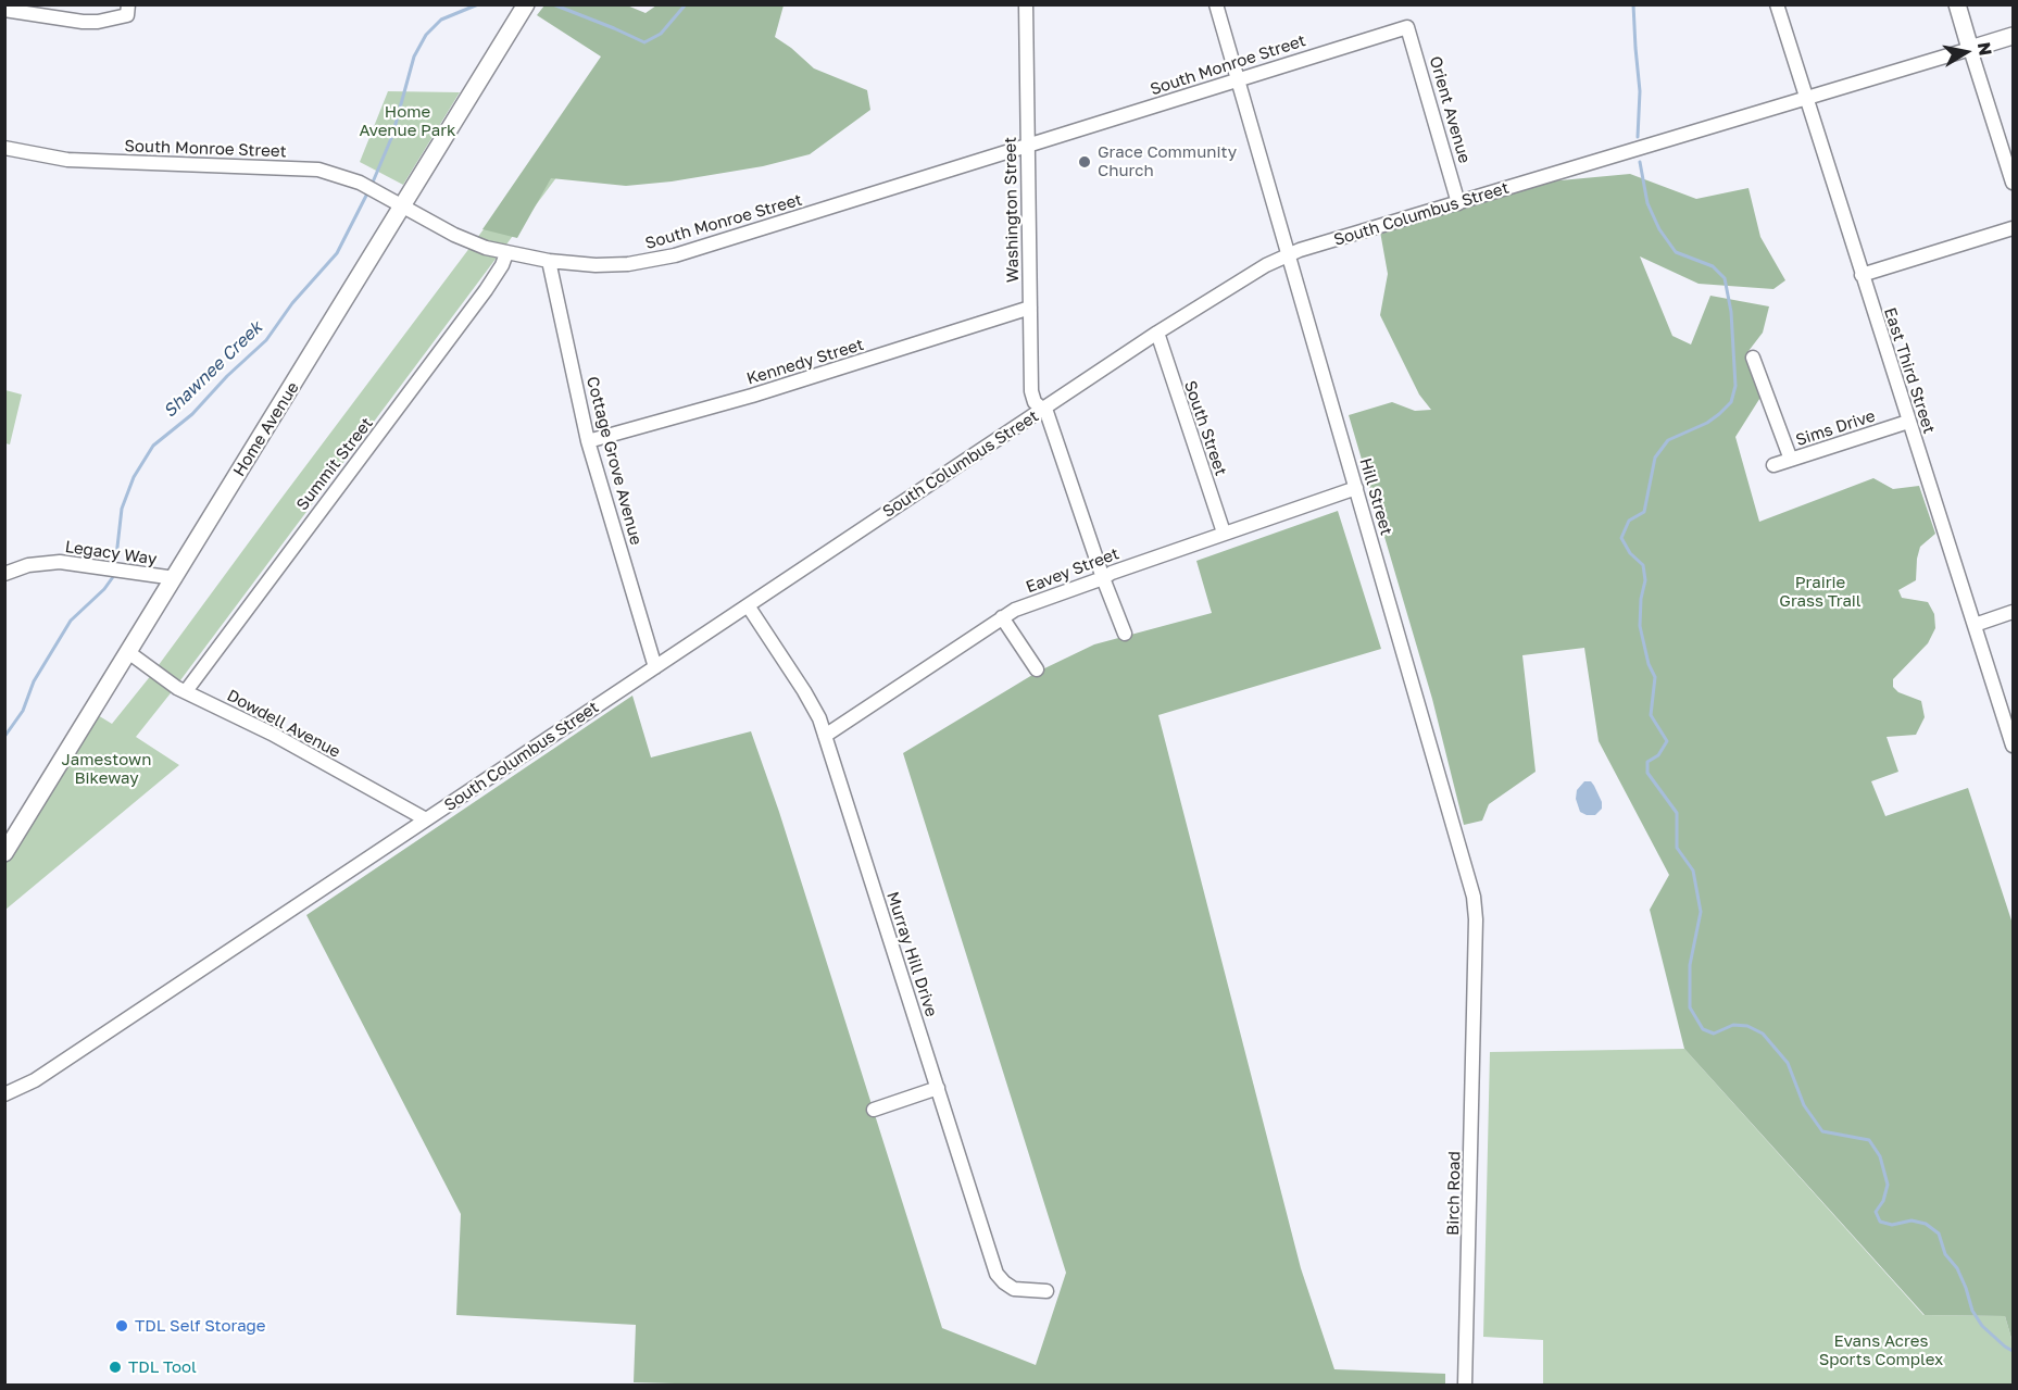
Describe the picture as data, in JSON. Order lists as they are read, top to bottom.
{
  "streets": {
    "main road": ["South Columbus Street", "Home Avenue"],
    "street": [
      "South Monroe Street",
      "Orient Avenue",
      "Washington Street",
      "Kennedy Street",
      "East Third Street",
      "South Street",
      "Sims Drive",
      "Cottage Grove Avenue",
      "Summit Street",
      "Hill Street",
      "Legacy Way",
      "Eavey Street",
      "Dowdell Avenue",
      "Murray Hill Drive",
      "Birch Road"
    ]
  },
  "crossings": [
    ["South Monroe Street", "Orient Avenue"],
    ["South Monroe Street", "Washington Street"],
    ["South Monroe Street", "Home Avenue"],
    ["South Monroe Street", "Cottage Grove Avenue"],
    ["South Monroe Street", "Summit Street"],
    ["South Monroe Street", "Hill Street"],
    ["Orient Avenue", "South Columbus Street"],
    ["Washington Street", "South Columbus Street"],
    ["Washington Street", "Kennedy Street"],
    ["Washington Street", "Eavey Street"],
    ["South Columbus Street", "East Third Street"],
    ["South Columbus Street", "South Street"],
    ["South Columbus Street", "Cottage Grove Avenue"],
    ["South Columbus Street", "Hill Street"],
    ["South Columbus Street", "Dowdell Avenue"],
    ["South Columbus Street", "Murray Hill Drive"],
    ["Kennedy Street", "Cottage Grove Avenue"],
    ["East Third Street", "Sims Drive"],
    ["South Street", "Eavey Street"],
    ["Home Avenue", "Legacy Way"],
    ["Home Avenue", "Dowdell Avenue"],
    ["Summit Street", "Dowdell Avenue"],
    ["Hill Street", "Eavey Street"],
    ["Hill Street", "Birch Road"],
    ["Eavey Street", "Murray Hill Drive"]
  ],
  "water": ["Shawnee Creek"],
  "parks": [
    "Home Avenue Park",
    "Prairie Grass Trail",
    "Jamestown Bikeway",
    "Evans Acres Sports Complex"
  ],
  "places": ["Grace Community Church", "TDL Self Storage", "TDL Tool"],
  "north": "right"
}
